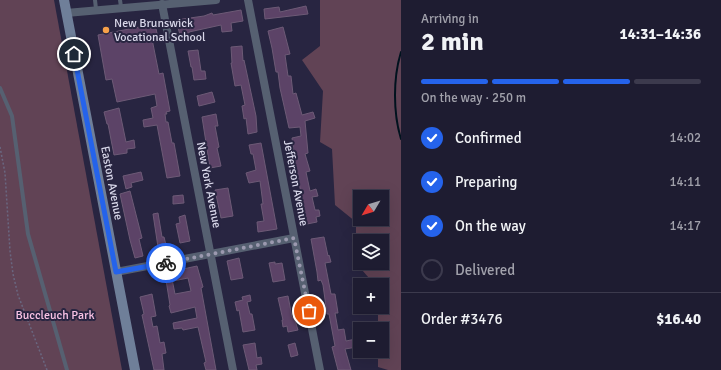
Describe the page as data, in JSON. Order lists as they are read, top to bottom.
{
  "streets": {
    "street": ["Easton Avenue", "Jefferson Avenue", "New York Avenue"]
  },
  "parks": ["Buccleuch Park"],
  "places": ["New Brunswick Vocational School"],
  "north": "bottom left",
  "page": {
    "heading": ["2 min", "Arriving in", "14:31–14:36"],
    "panel": ["Order #3476", "$16.40"],
    "bar": "On the way · 250 m",
    "list": [
      ["Confirmed", "14:02"],
      ["Preparing", "14:11"],
      ["On the way", "14:17"],
      "Delivered"
    ],
    "map_buttons": ["+", "−"]
  }
}
